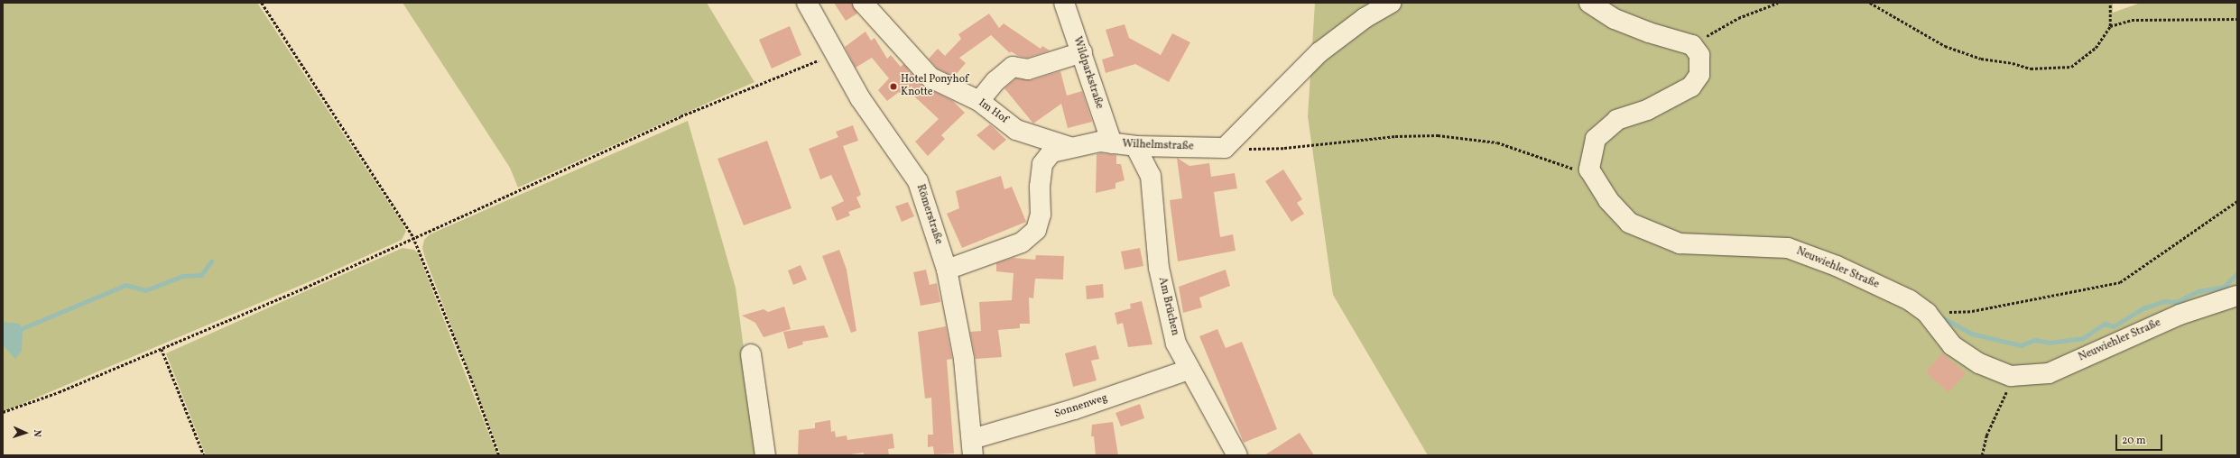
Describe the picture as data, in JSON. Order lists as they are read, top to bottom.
{
  "streets": {
    "street": [
      "Wildparkstraße",
      "Im Hof",
      "Wilhelmstraße",
      "Römerstraße",
      "Neuwiehler Straße",
      "Am Brüchen",
      "Sonnenweg"
    ]
  },
  "crossings": [
    ["Wildparkstraße", "Wilhelmstraße"],
    ["Im Hof", "Wilhelmstraße"],
    ["Wilhelmstraße", "Römerstraße"],
    ["Wilhelmstraße", "Am Brüchen"],
    ["Römerstraße", "Sonnenweg"],
    ["Am Brüchen", "Sonnenweg"]
  ],
  "places": ["Hotel Ponyhof Knotte"],
  "scale_bar": "20 m",
  "north": "right"
}
